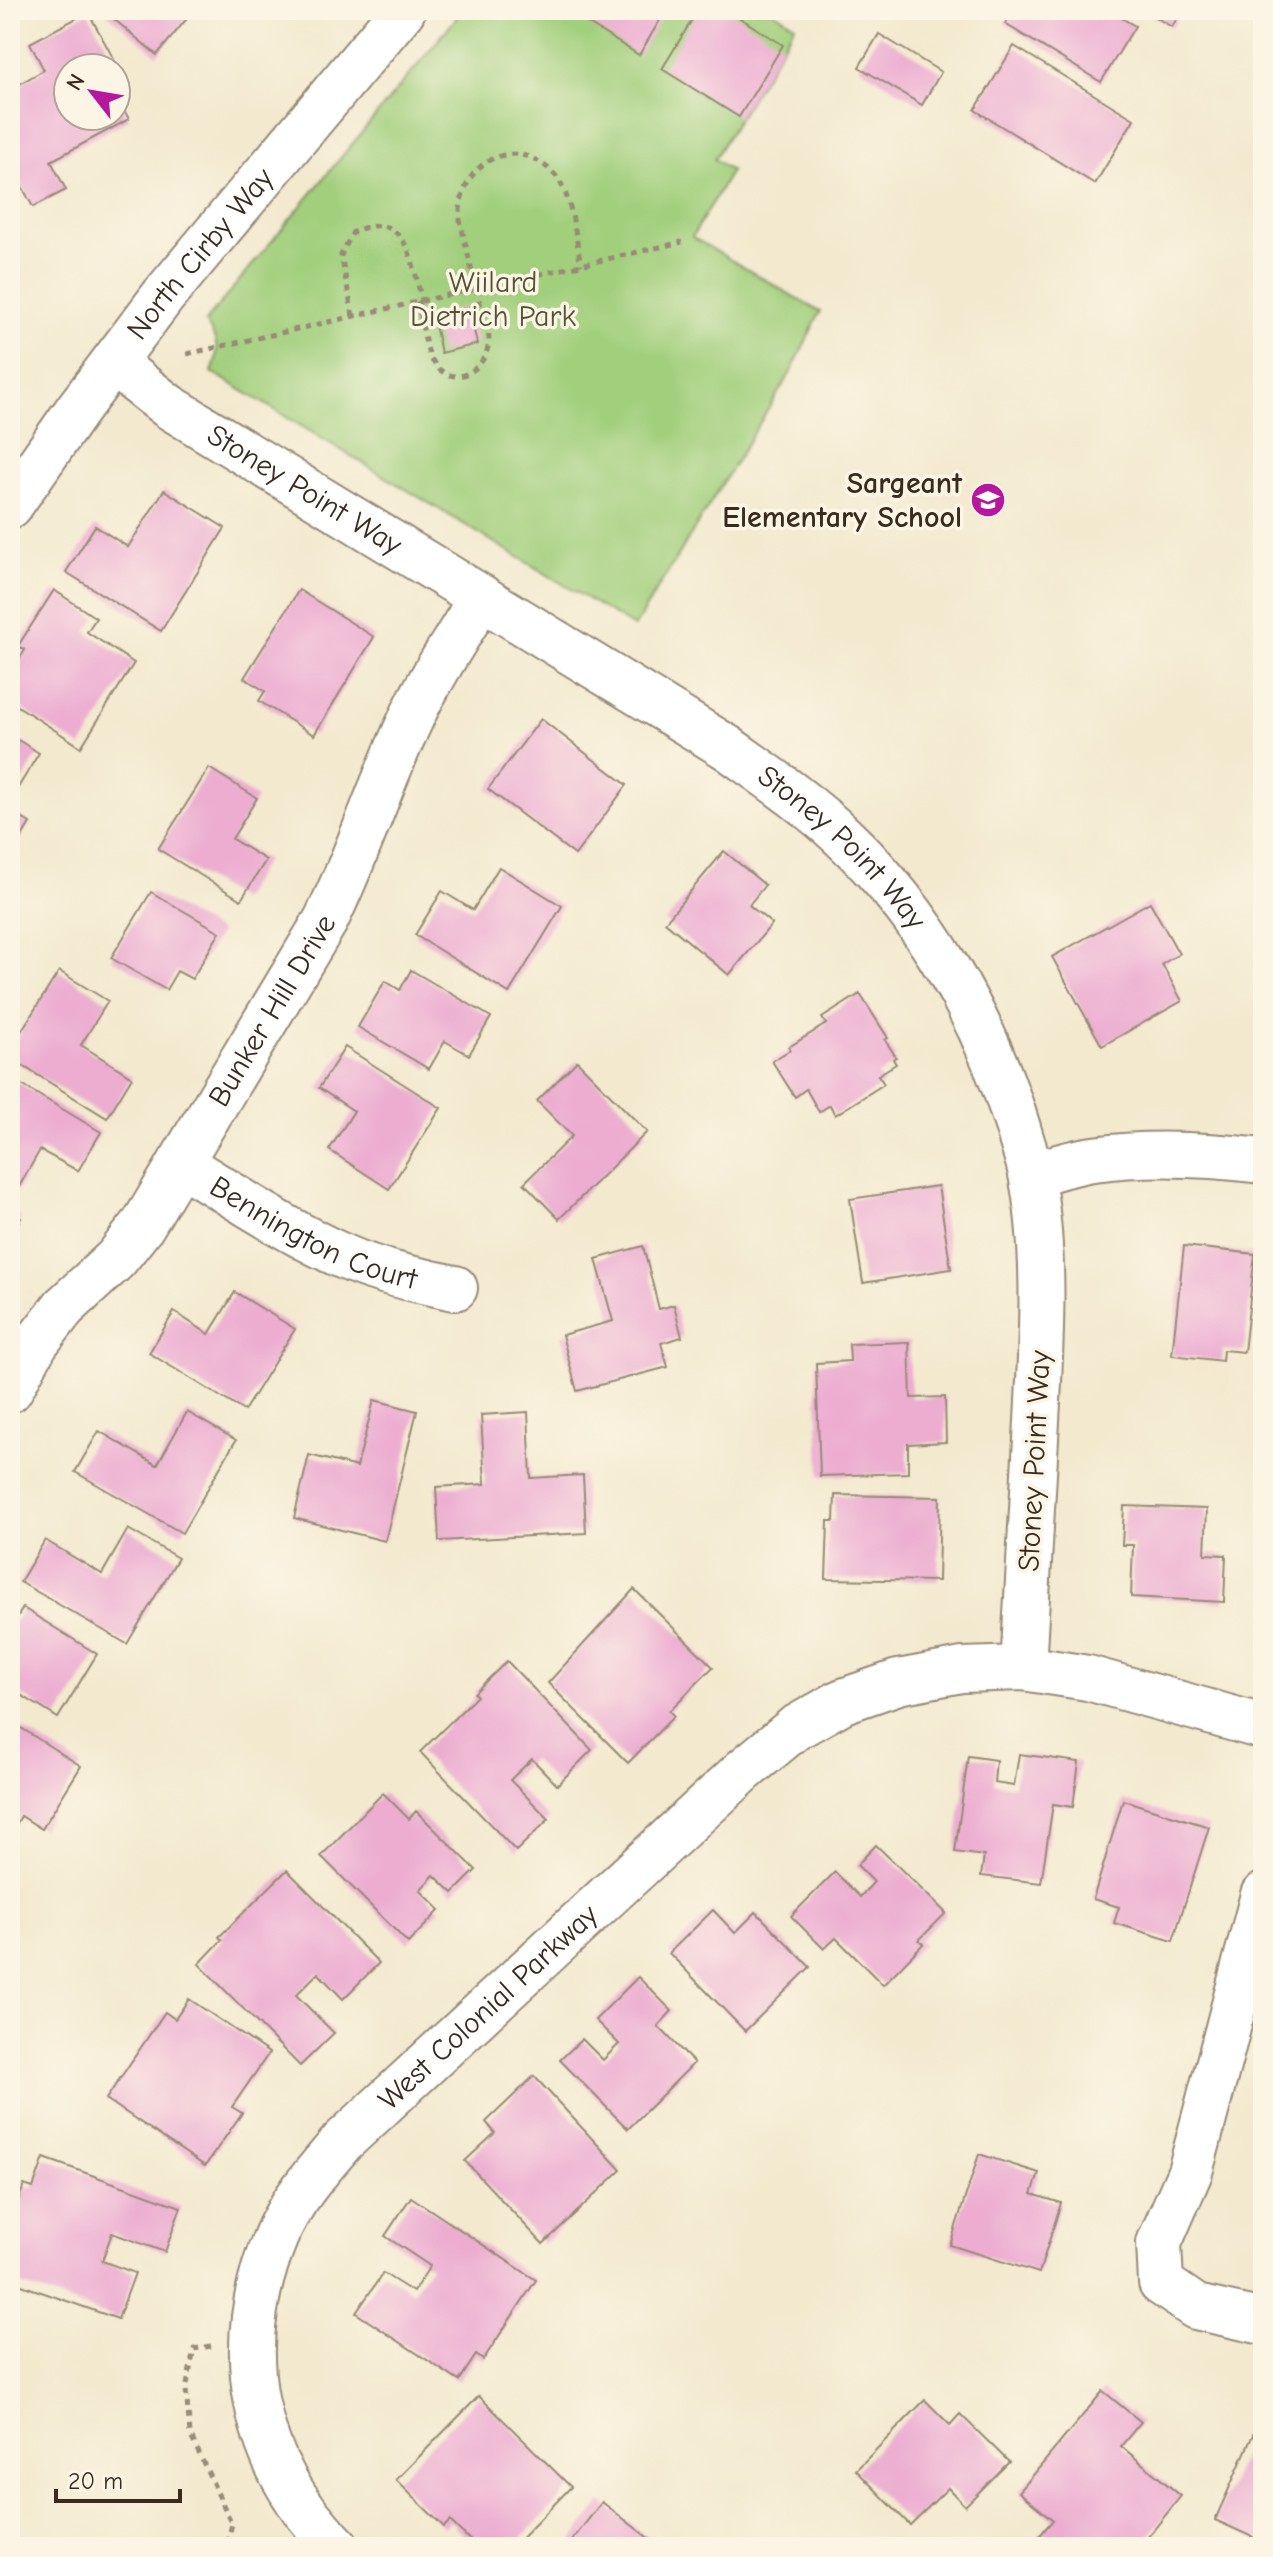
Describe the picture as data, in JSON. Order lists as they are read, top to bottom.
{
  "streets": {
    "street": [
      "North Cirby Way",
      "Stoney Point Way",
      "Bunker Hill Drive",
      "Bennington Court",
      "West Colonial Parkway"
    ]
  },
  "crossings": [
    ["North Cirby Way", "Stoney Point Way"],
    ["Stoney Point Way", "Bunker Hill Drive"],
    ["Stoney Point Way", "West Colonial Parkway"],
    ["Bunker Hill Drive", "Bennington Court"]
  ],
  "parks": ["Wiilard Dietrich Park"],
  "places": {
    "school or university": ["Sargeant Elementary School"]
  },
  "scale_bar": "20 m",
  "north": "top left"
}
